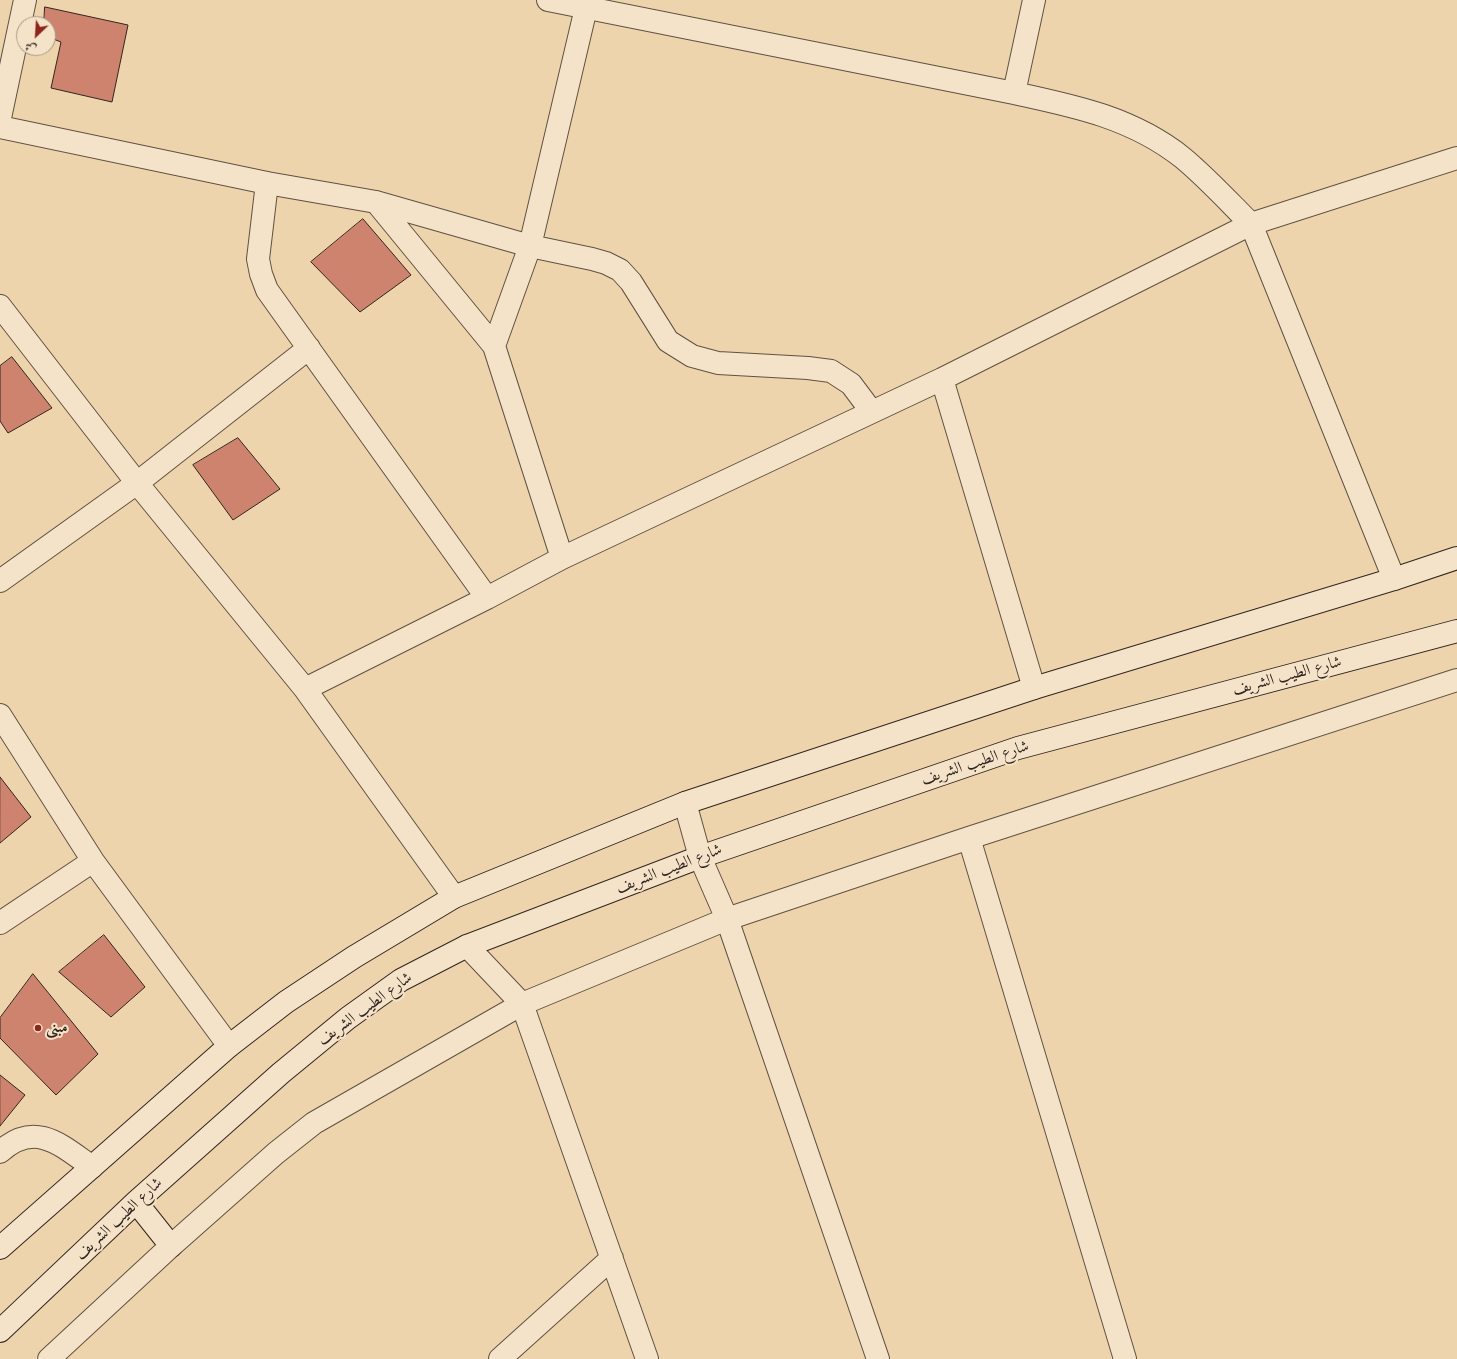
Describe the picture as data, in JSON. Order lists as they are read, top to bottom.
{
  "streets": {
    "street": ["شارع الطيب الشريف"]
  },
  "places": ["مبنى"],
  "north": "bottom left"
}
